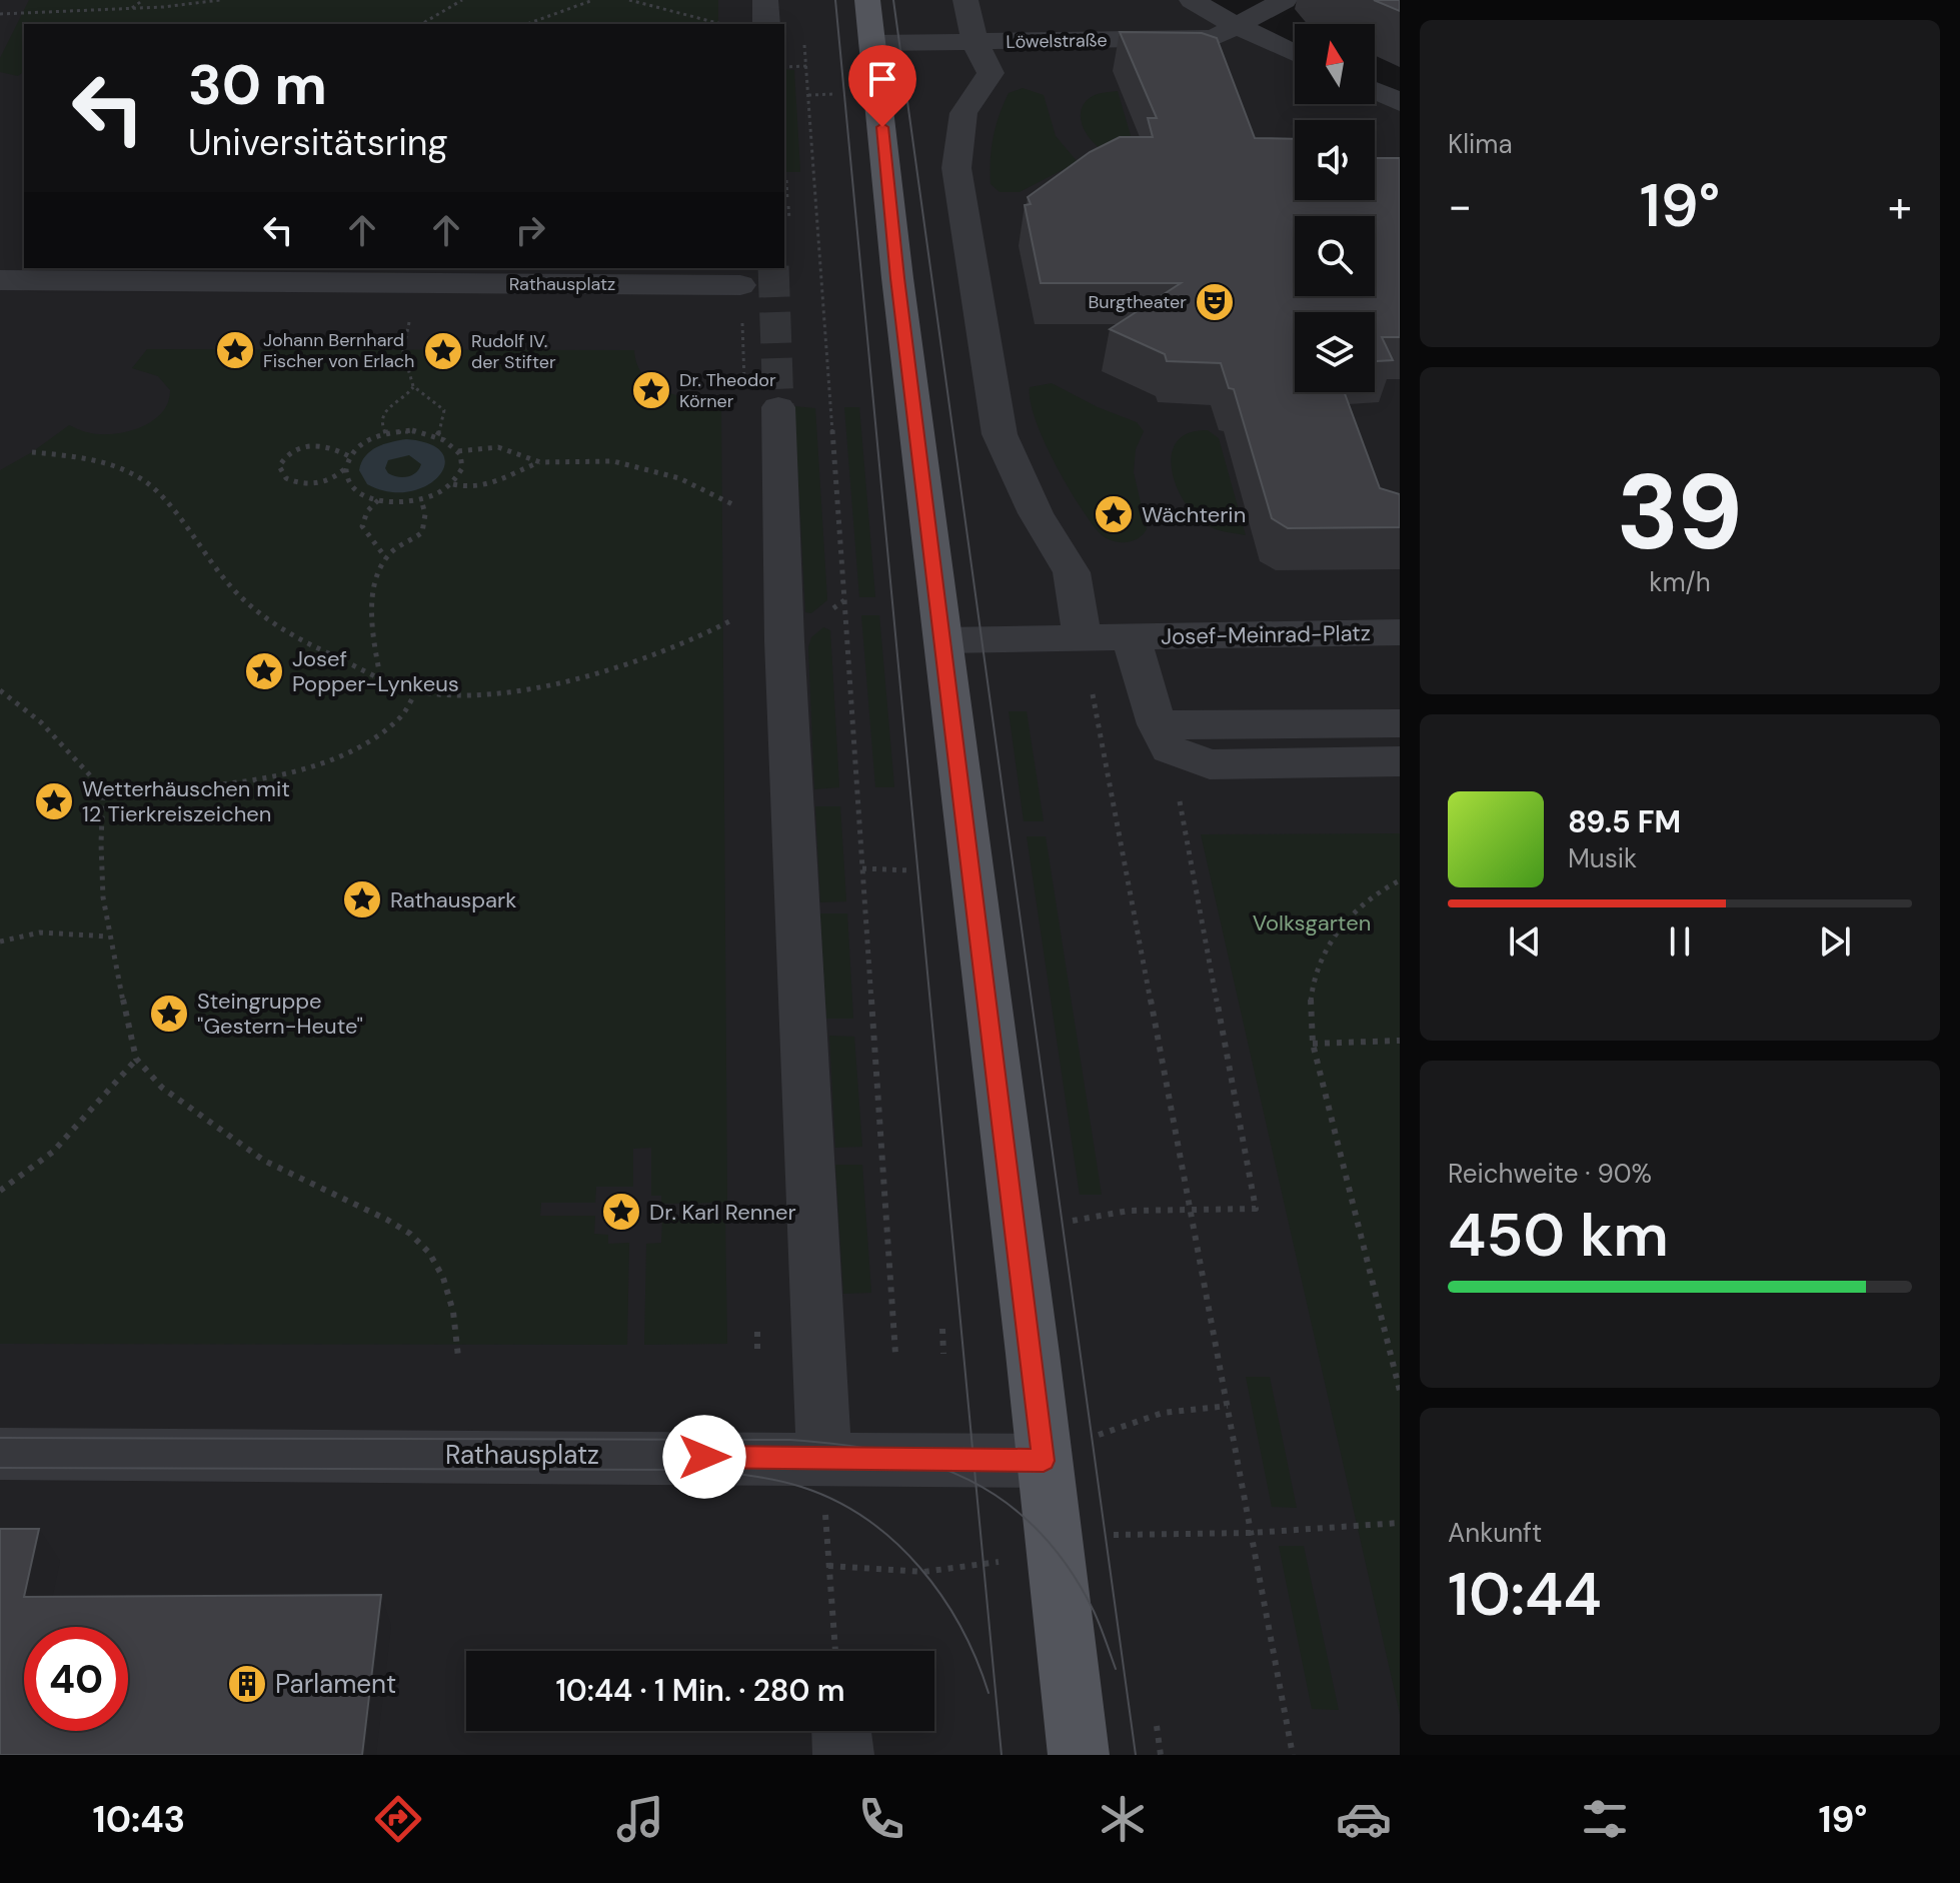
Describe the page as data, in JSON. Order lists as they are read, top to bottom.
{
  "streets": {
    "street": ["Löwelstraße", "Rathausplatz", "Josef-Meinrad-Platz"]
  },
  "parks": ["Volksgarten"],
  "places": {
    "theatre": ["Burgtheater"],
    "place": [
      "Johann Bernhard Fischer von Erlach",
      "Rudolf IV. der Stifter",
      "Dr. Theodor Körner",
      "Wächterin",
      "Josef Popper-Lynkeus",
      "Wetterhäuschen mit 12 Tierkreiszeichen",
      "Rathauspark",
      "Steingruppe \"Gestern-Heute\"",
      "Dr. Karl Renner"
    ],
    "building": ["Parlament"]
  },
  "north": "top",
  "page": {
    "tile": [
      "Klima",
      ["39", "km/h"],
      ["Reichweite · 90%", "450 km"],
      ["Ankunft", "10:44"]
    ],
    "turn": ["30 m", "Universitätsring"],
    "heat": ["−", "19°", "+"],
    "song": ["89.5 FM", "Musik"],
    "limit": "40",
    "trip": "10:44 · 1 Min. · 280 m",
    "tabs": ["10:43", "19°"]
  }
}
